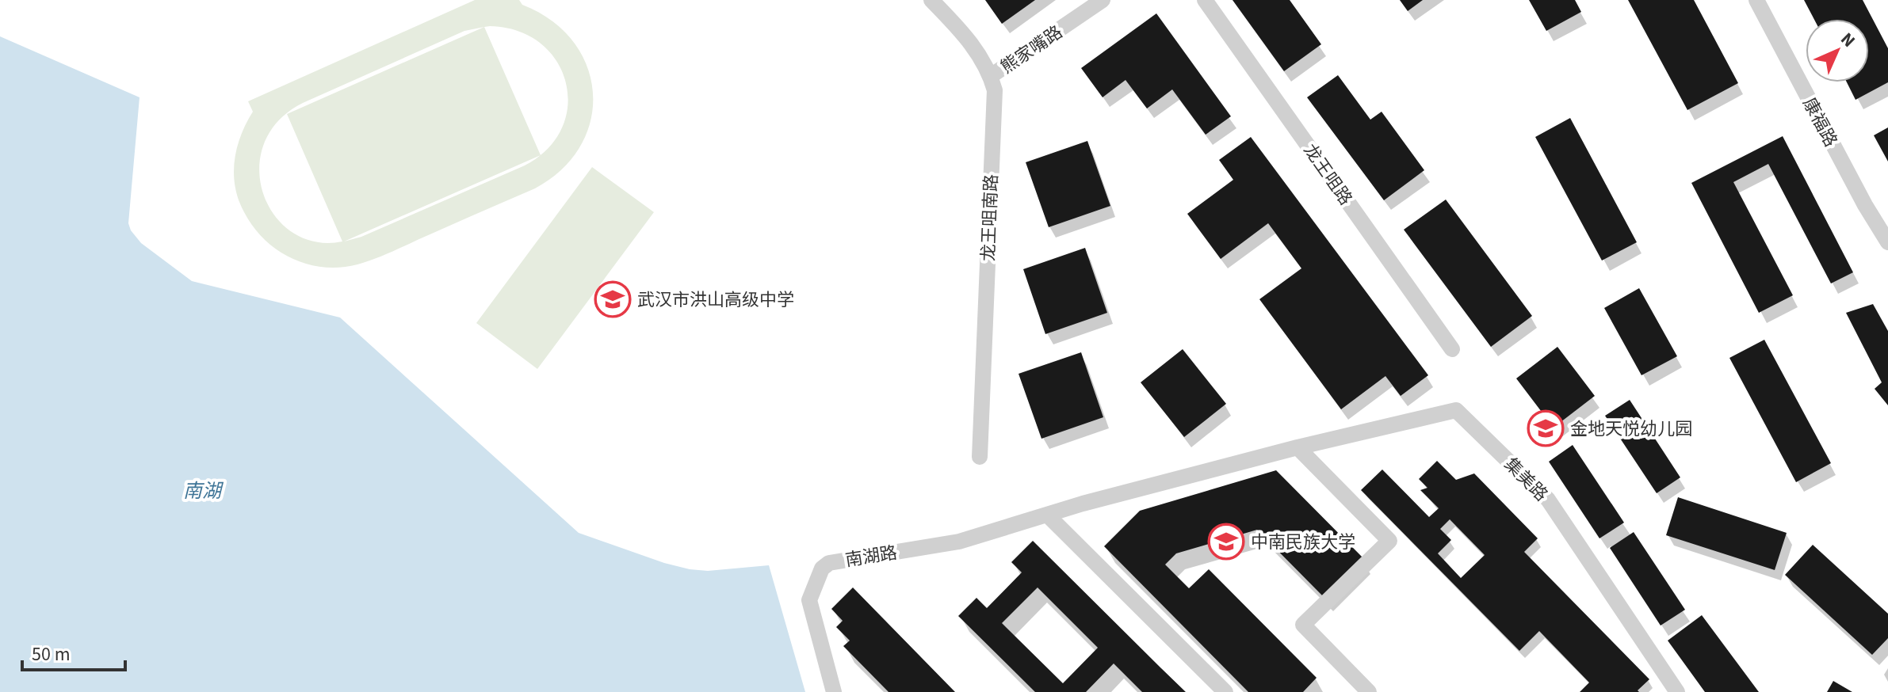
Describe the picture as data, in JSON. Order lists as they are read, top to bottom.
{
  "streets": {
    "street": [
      "熊家嘴路",
      "康福路",
      "龙王咀路",
      "龙王咀南路",
      "集美路",
      "南湖路"
    ]
  },
  "crossings": [
    ["熊家嘴路", "龙王咀南路"]
  ],
  "water": ["南湖"],
  "places": {
    "school or university": ["武汉市洪山高级中学", "金地天悦幼儿园", "中南民族大学"]
  },
  "scale_bar": "50 m",
  "north": "top right"
}
